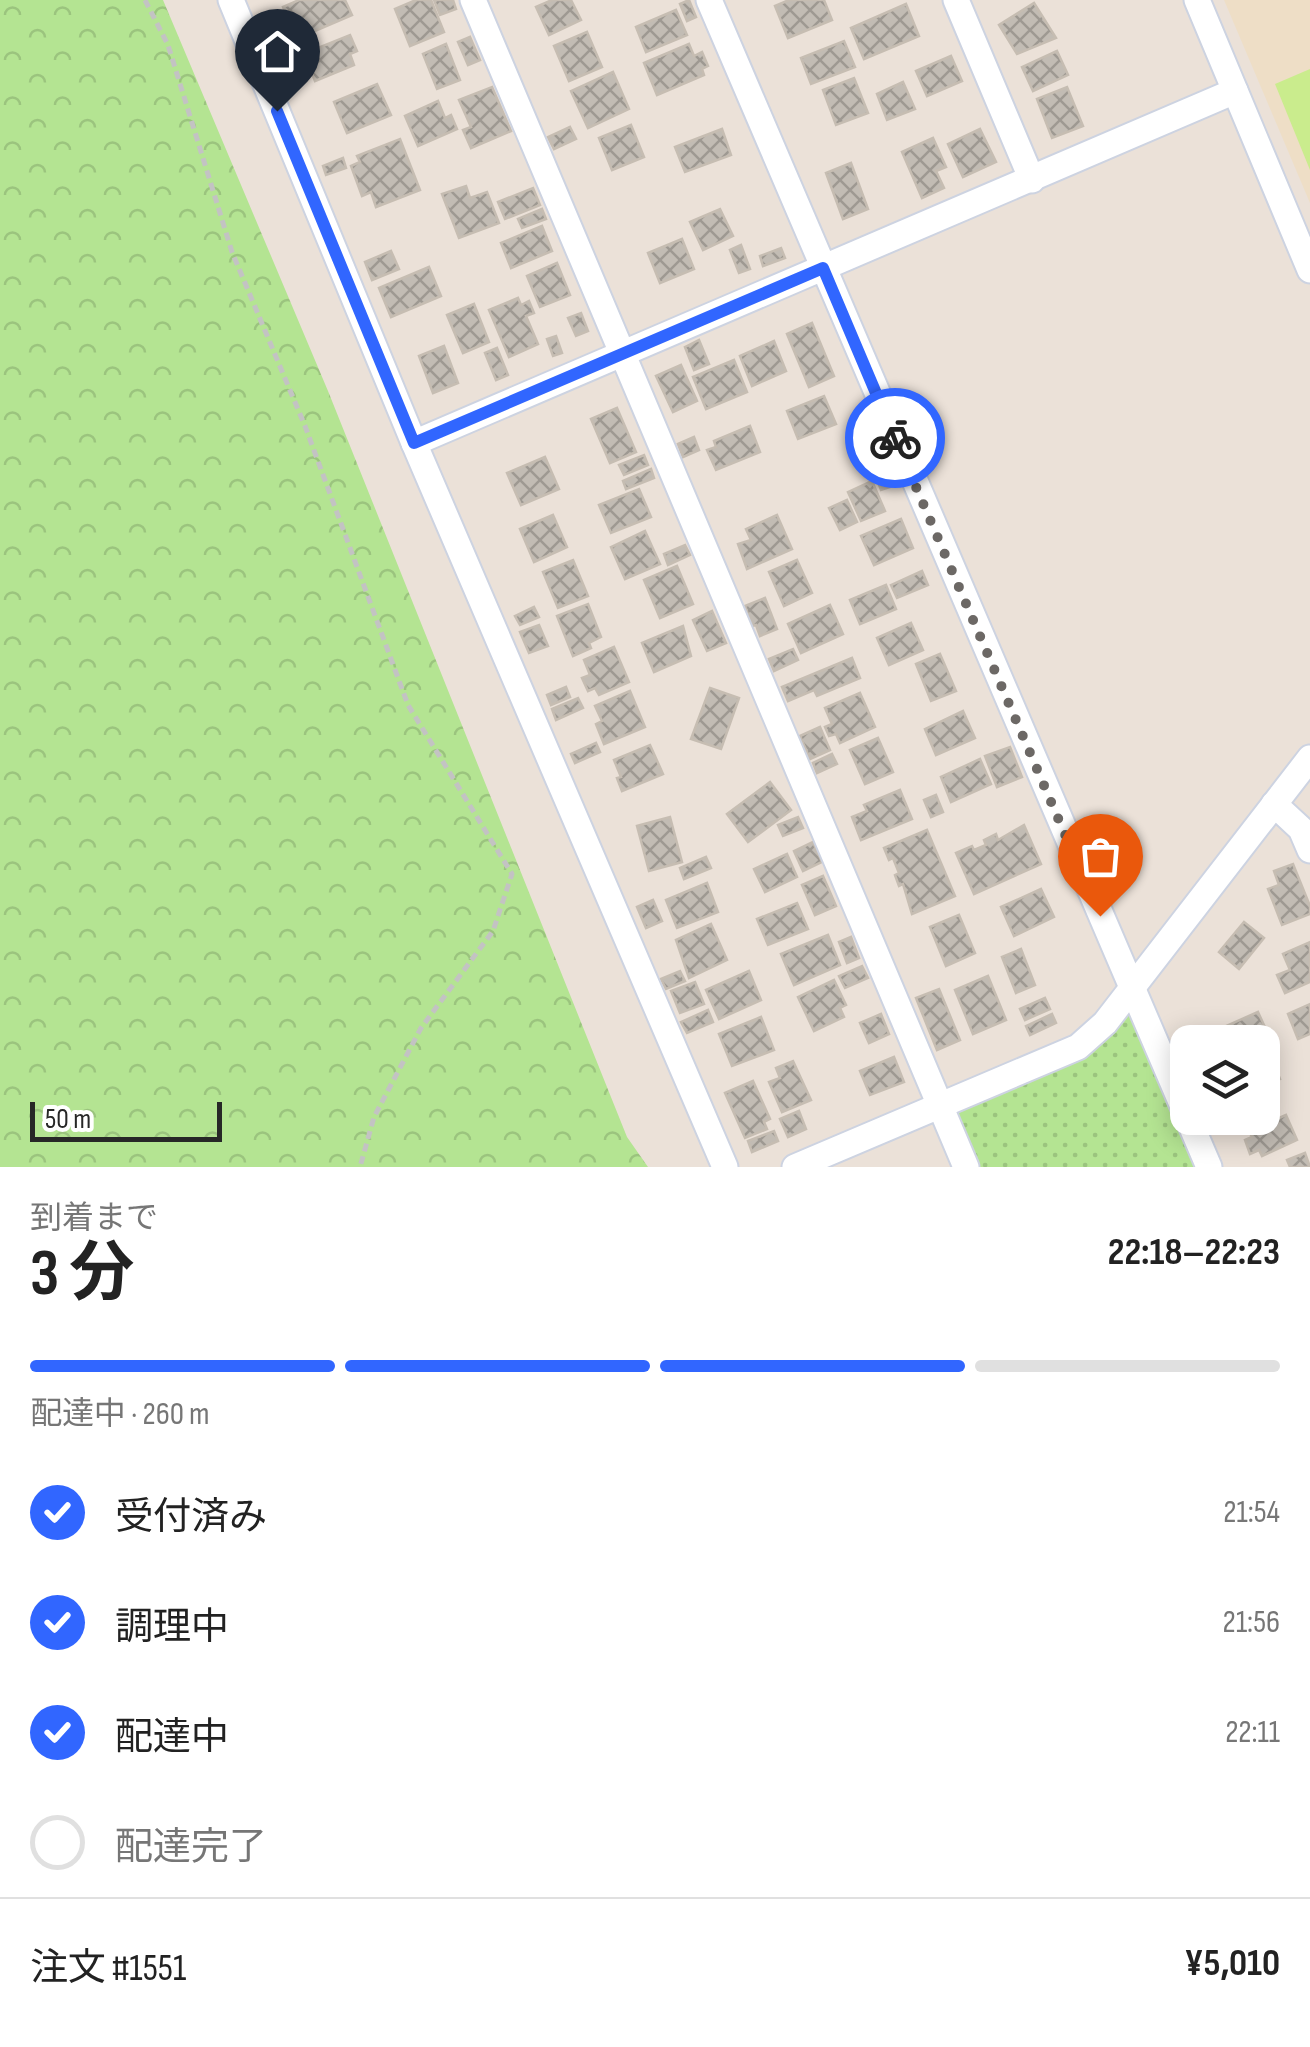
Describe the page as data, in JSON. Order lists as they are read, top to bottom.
{
  "scale_bar": "50 m",
  "page": {
    "scale": "50 m",
    "heading": ["3 分", "到着まで", "22:18–22:23"],
    "panel": ["注文 #1551", "¥5,010"],
    "bar": "配達中 · 260 m",
    "list": [
      ["受付済み", "21:54"],
      ["調理中", "21:56"],
      ["配達中", "22:11"],
      "配達完了"
    ]
  }
}
